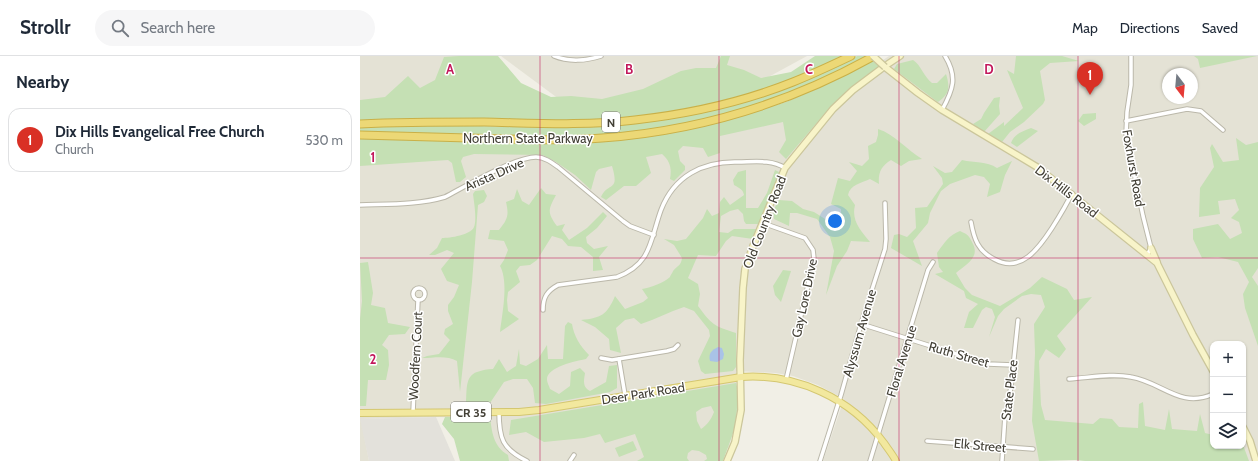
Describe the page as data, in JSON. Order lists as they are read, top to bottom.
{
  "streets": {
    "highway": ["N", "Northern State Parkway"],
    "main road": ["Deer Park Road", "CR 35"],
    "street": [
      "Foxhurst Road",
      "Arista Drive",
      "Dix Hills Road",
      "Old Country Road",
      "Gay Lore Drive",
      "Alyssum Avenue",
      "Ruth Street",
      "Woodfern Court",
      "Floral Avenue",
      "State Place",
      "Elk Street"
    ]
  },
  "crossings": [
    ["Northern State Parkway", "Dix Hills Road"],
    ["Old Country Road", "Gay Lore Drive"],
    ["Old Country Road", "Deer Park Road"],
    ["Gay Lore Drive", "Deer Park Road"],
    ["Alyssum Avenue", "Ruth Street"],
    ["Alyssum Avenue", "Deer Park Road"],
    ["Ruth Street", "Floral Avenue"],
    ["Ruth Street", "State Place"],
    ["Woodfern Court", "Deer Park Road"],
    ["Floral Avenue", "Deer Park Road"],
    ["State Place", "Elk Street"]
  ],
  "north": "bottom",
  "page": {
    "header": "Strollr",
    "search": "Search here",
    "nav": ["Map", "Directions", "Saved"],
    "heading": "Nearby",
    "pins": "1",
    "list": [
      {
        "mark": "1",
        "name": "Dix Hills Evangelical Free Church",
        "note": "Church",
        "value": "530 m"
      }
    ],
    "map_buttons": ["+", "−"]
  },
  "grid": {
    "columns": [
      "A",
      "B",
      "C",
      "D"
    ],
    "rows": ["1", "2"]
  }
}
